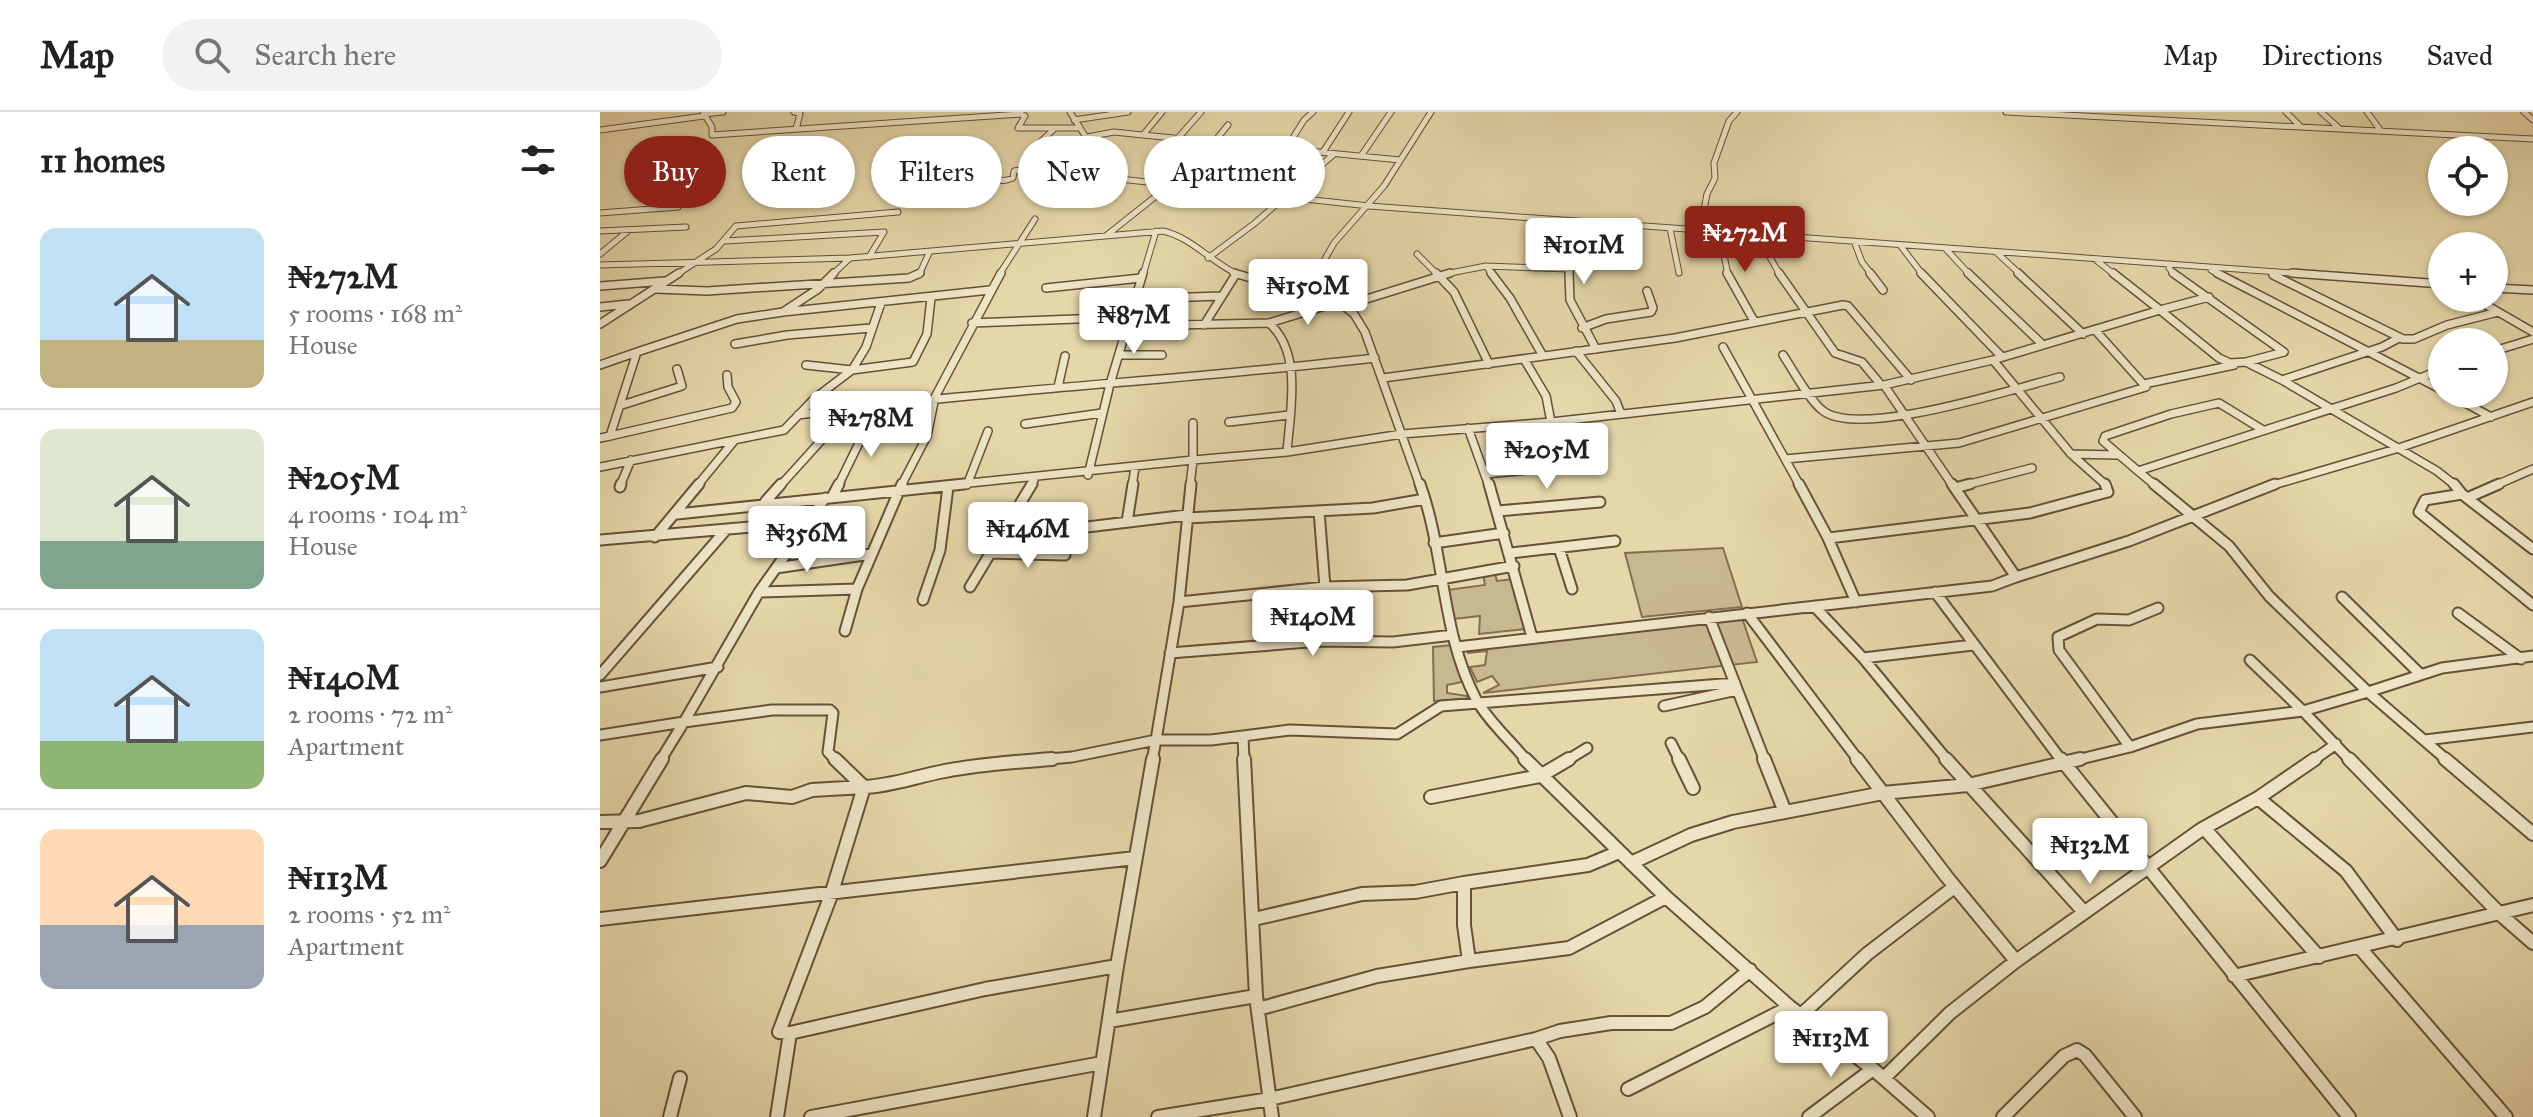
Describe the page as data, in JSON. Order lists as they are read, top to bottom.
{
  "page": {
    "header": "Map",
    "search": "Search here",
    "nav": ["Map", "Directions", "Saved"],
    "heading": "11 homes",
    "map_buttons": ["+", "−"],
    "chip": [
      "Buy",
      "Rent",
      "Filters",
      "New",
      "Apartment"
    ],
    "price": [
      "₦272M",
      "₦101M",
      "₦150M",
      "₦87M",
      "₦278M",
      "₦205M",
      "₦146M",
      "₦356M",
      "₦140M",
      "₦132M",
      "₦113M"
    ],
    "list": [
      {
        "name": "₦272M",
        "note": "5 rooms · 168 m² · House"
      },
      {
        "name": "₦205M",
        "note": "4 rooms · 104 m² · House"
      },
      {
        "name": "₦140M",
        "note": "2 rooms · 72 m² · Apartment"
      },
      {
        "name": "₦113M",
        "note": "2 rooms · 52 m² · Apartment"
      }
    ]
  }
}
